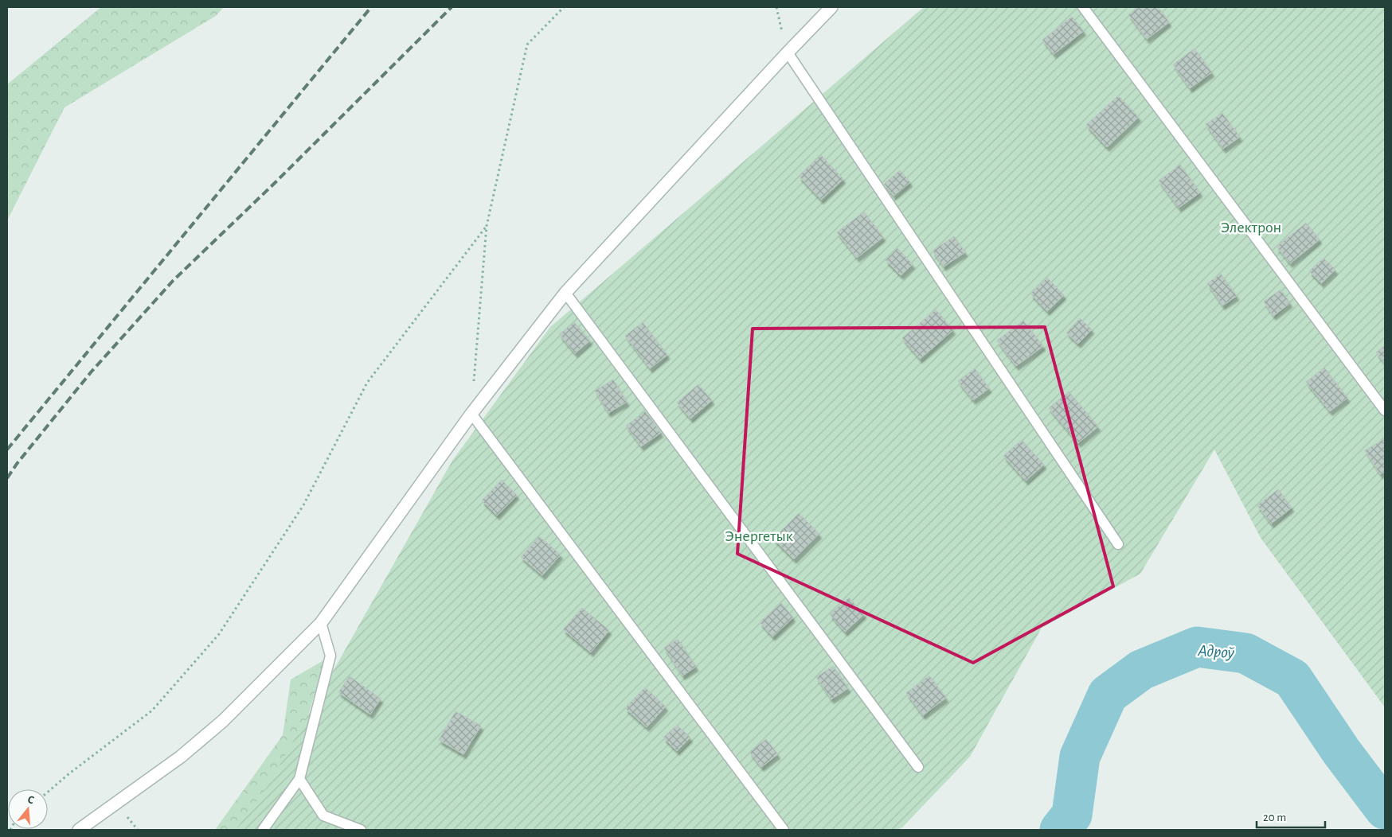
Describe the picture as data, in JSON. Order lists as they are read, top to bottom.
{
  "water": ["Адроў"],
  "parks": ["Электрон", "Энергетык"],
  "scale_bar": "20 m",
  "north": "top"
}
